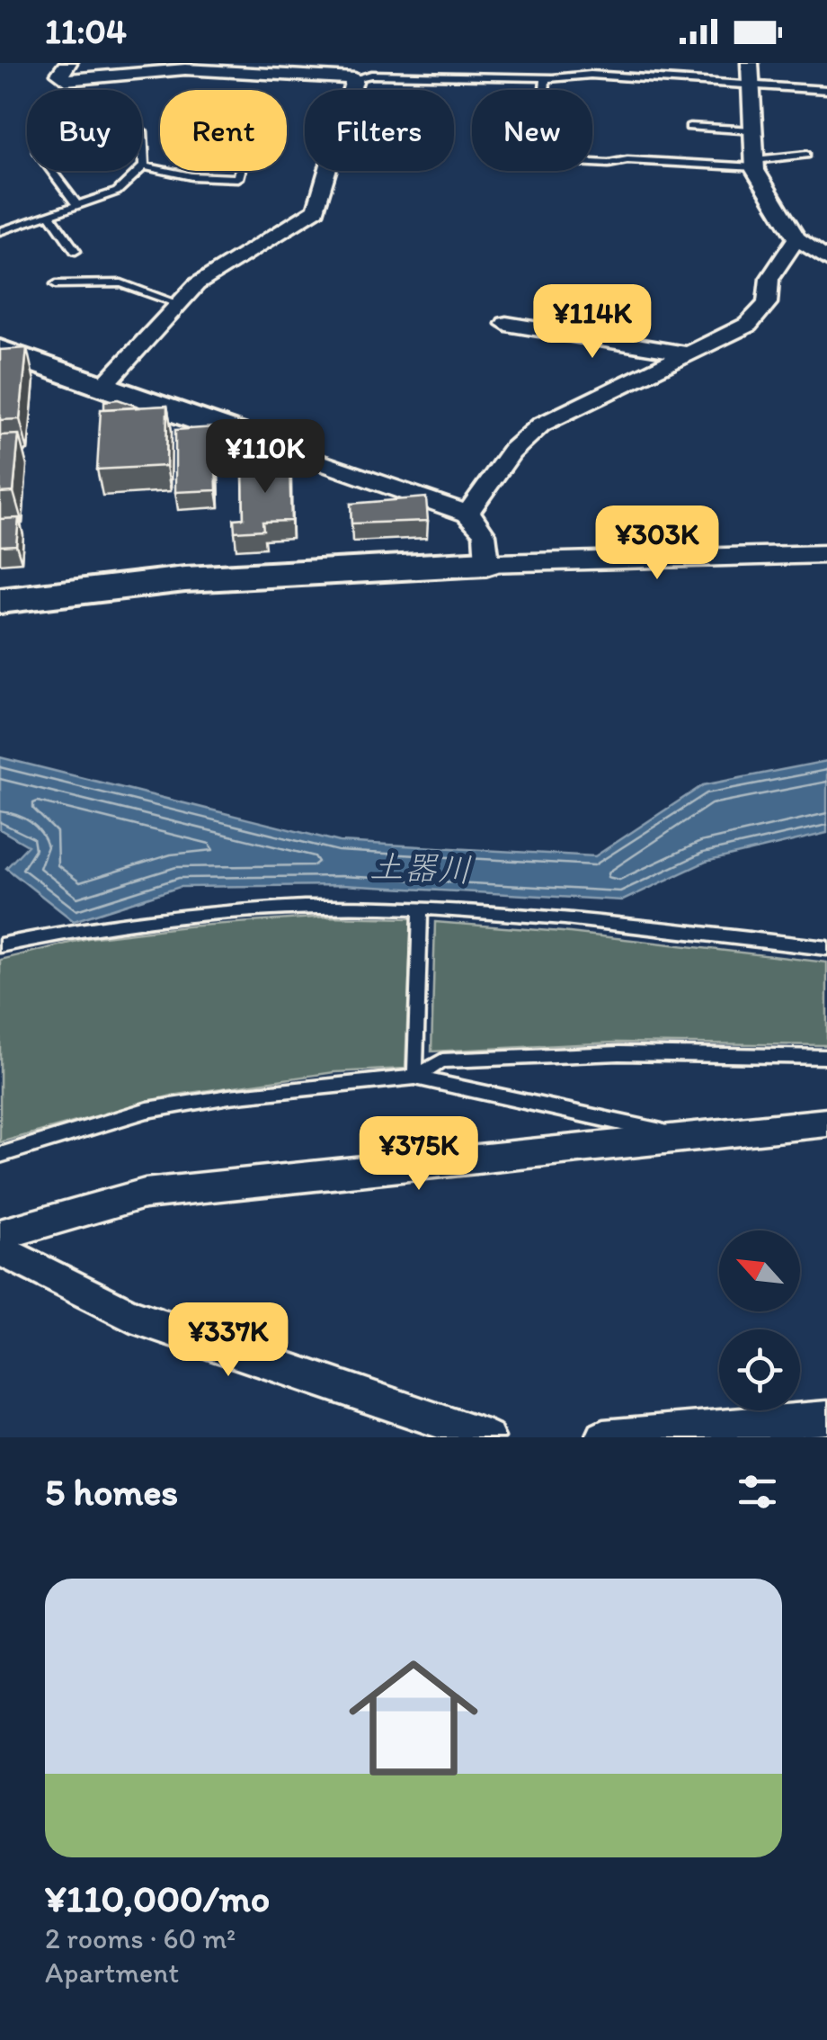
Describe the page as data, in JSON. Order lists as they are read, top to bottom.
{
  "water": ["土器川"],
  "north": "top left",
  "page": {
    "status": "11:04",
    "chip": [
      "Buy",
      "Rent",
      "Filters",
      "New"
    ],
    "price": [
      "¥114K",
      "¥110K",
      "¥303K",
      "¥375K",
      "¥337K"
    ],
    "heading": "5 homes",
    "list": [
      {
        "name": "¥110,000/mo",
        "note": "2 rooms · 60 m² · Apartment"
      }
    ]
  }
}
